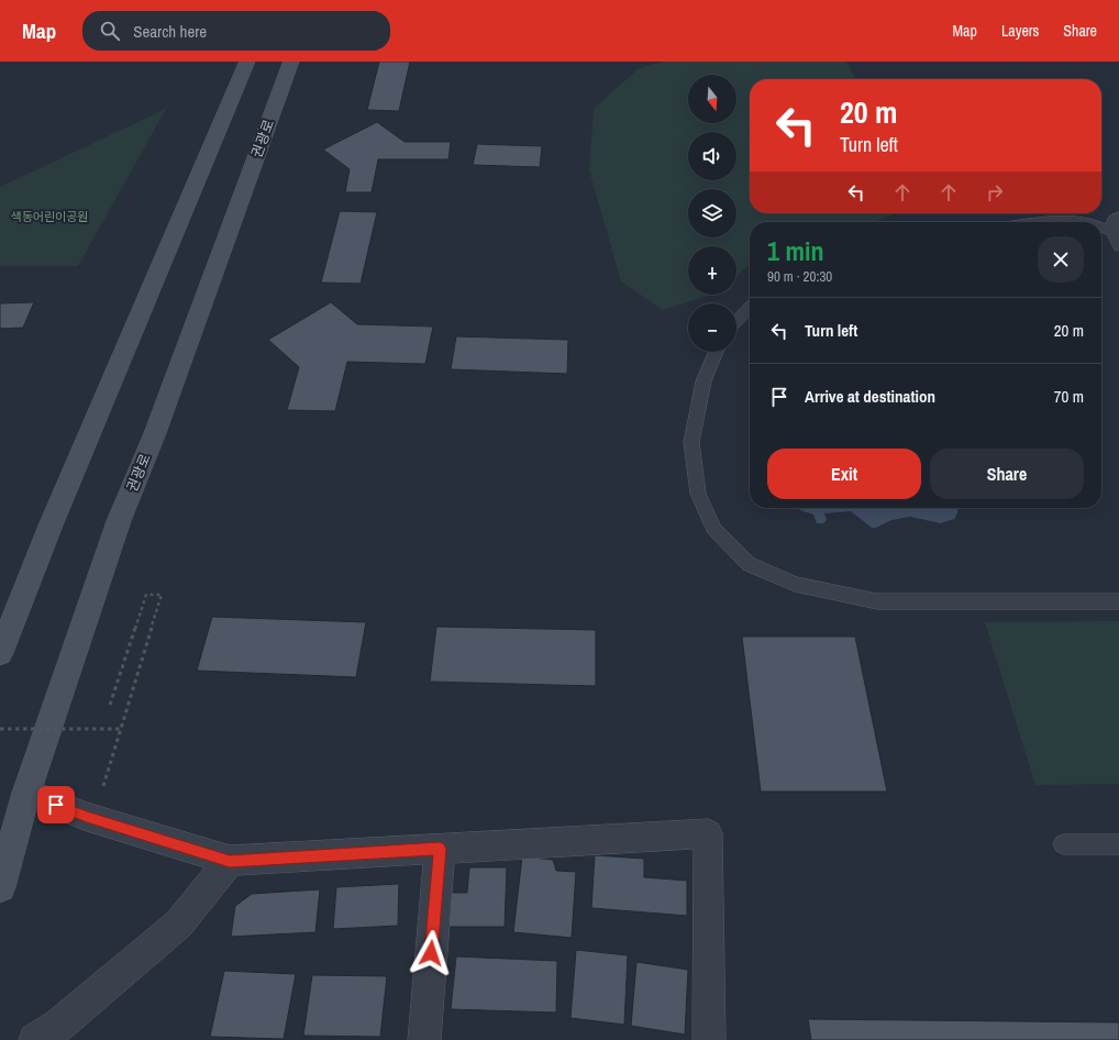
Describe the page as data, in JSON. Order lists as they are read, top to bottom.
{
  "streets": {
    "street": ["권광로"]
  },
  "parks": ["색동어린이공원"],
  "north": "bottom",
  "page": {
    "header": "Map",
    "search": "Search here",
    "nav": ["Map", "Layers", "Share"],
    "map_buttons": ["+", "−"],
    "turn": ["20 m", "Turn left"],
    "heading": ["1 min", "90 m · 20:30"],
    "list": [
      {
        "name": "Turn left",
        "value": "20 m"
      },
      {
        "name": "Arrive at destination",
        "value": "70 m"
      }
    ],
    "buttons": ["Exit", "Share"]
  }
}
